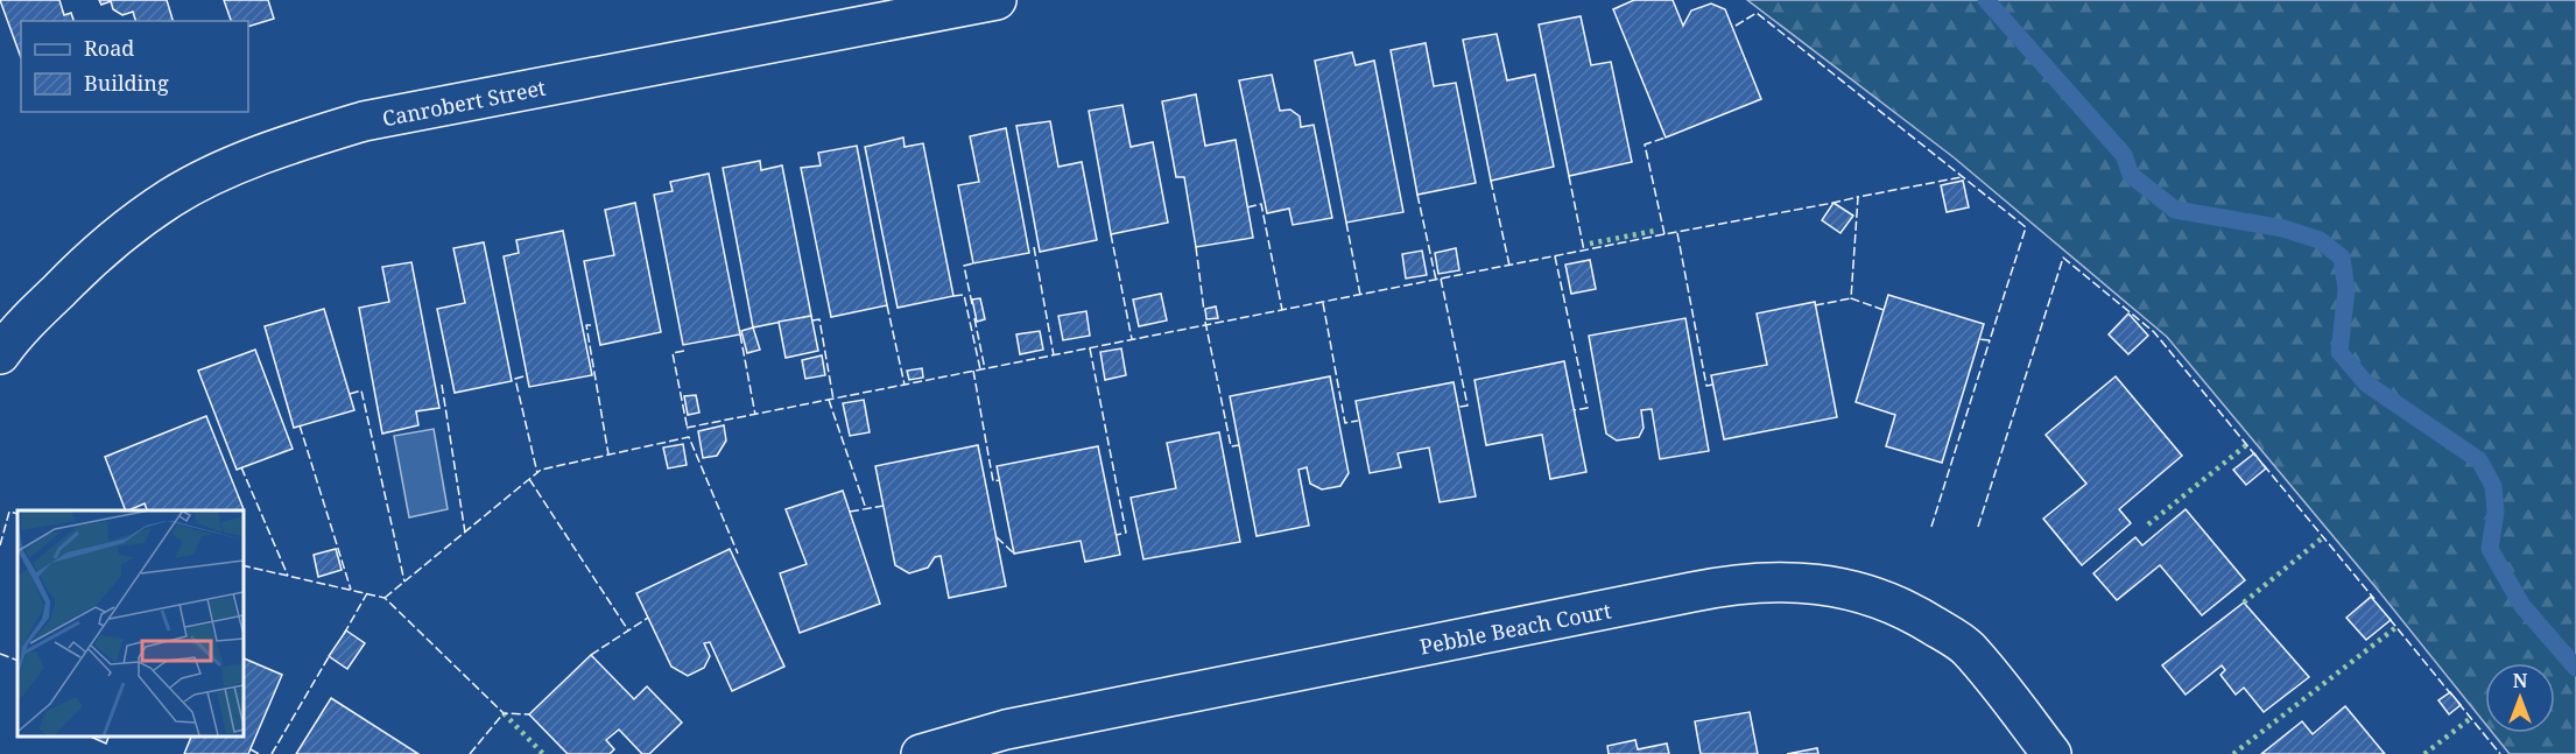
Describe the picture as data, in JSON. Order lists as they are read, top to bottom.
{
  "streets": {
    "street": ["Canrobert Street", "Pebble Beach Court"]
  },
  "legend": ["Road", "Building"],
  "north": "top"
}
